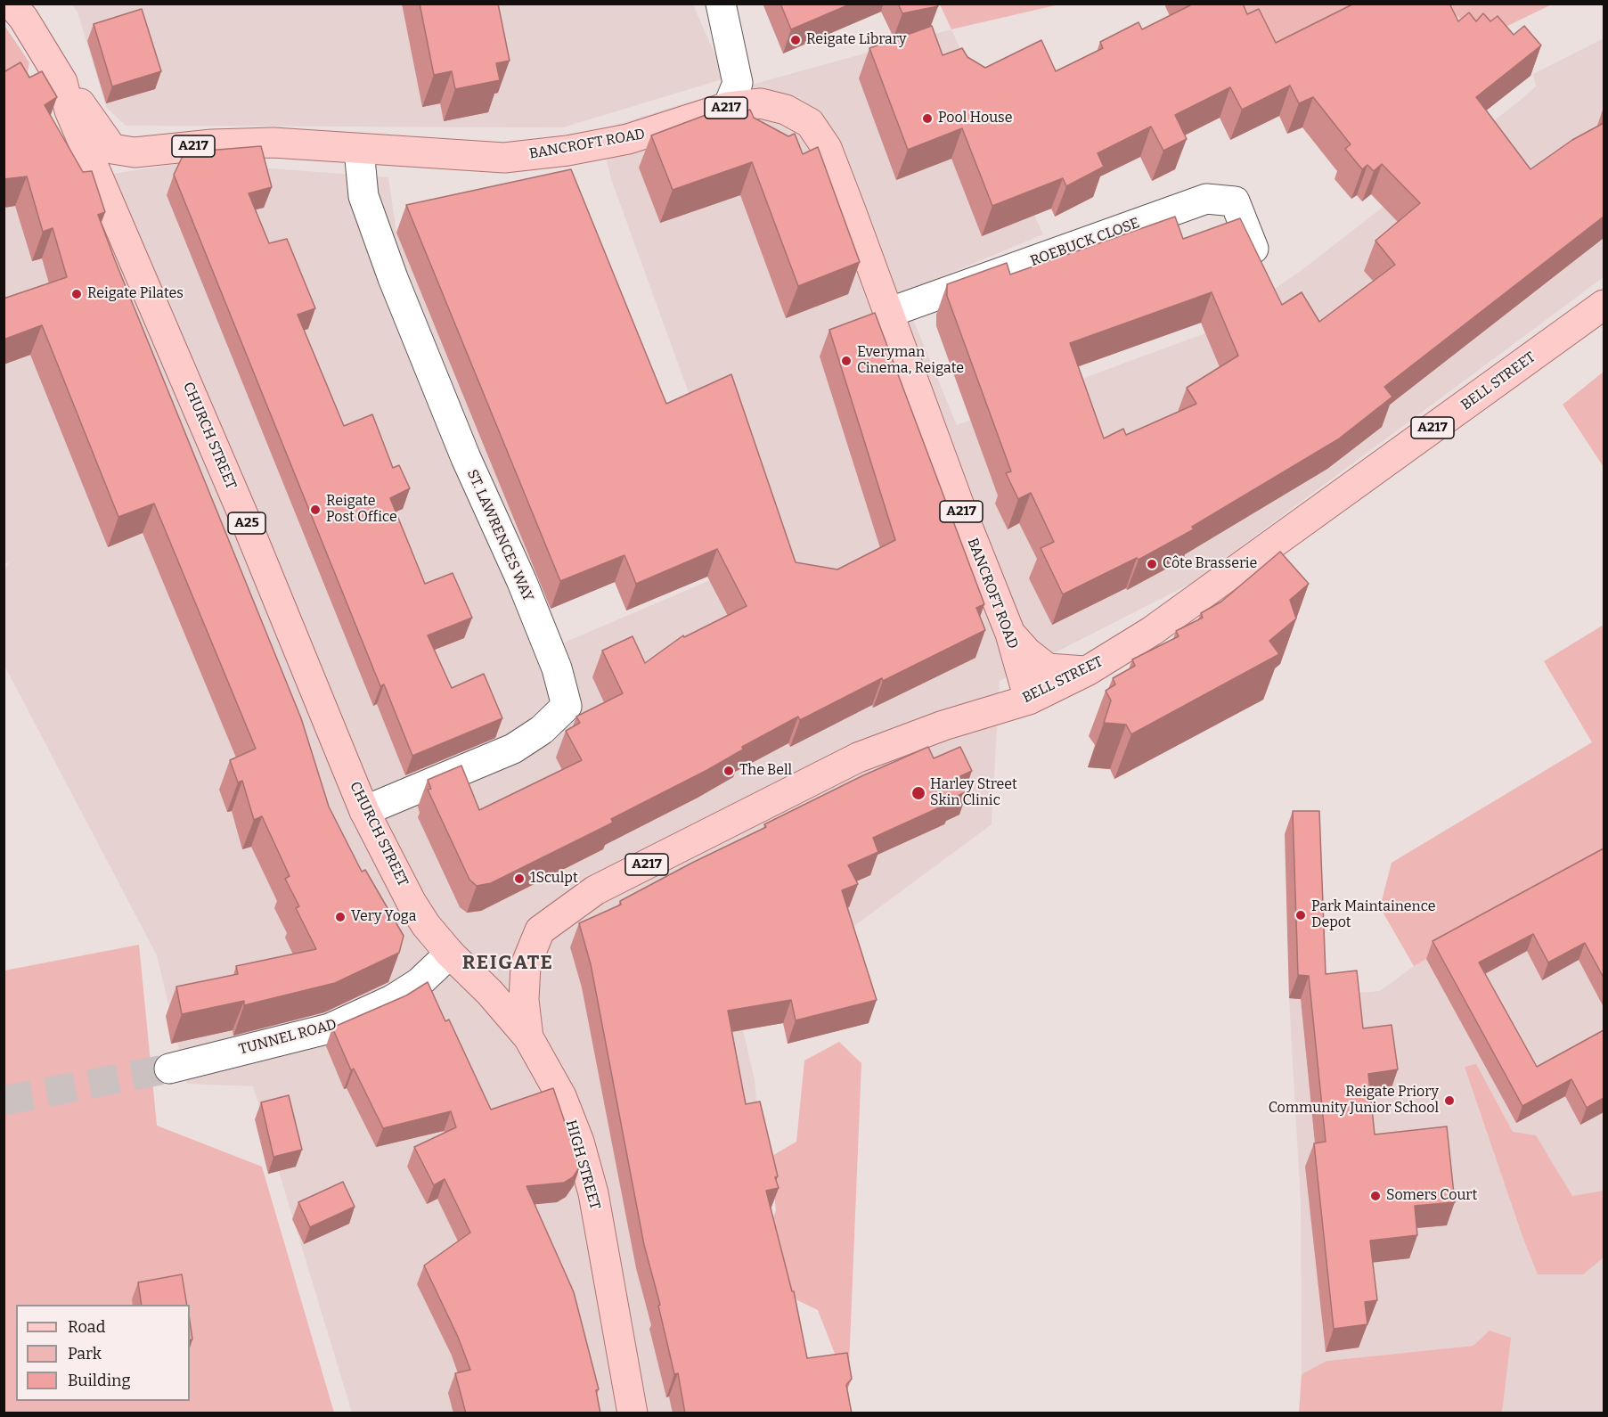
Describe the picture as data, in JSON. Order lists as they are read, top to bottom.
{
  "streets": {
    "main road": [
      "A217",
      "BANCROFT ROAD",
      "BELL STREET",
      "CHURCH STREET",
      "A25",
      "HIGH STREET"
    ],
    "street": ["ROEBUCK CLOSE", "ST. LAWRENCES WAY", "TUNNEL ROAD"]
  },
  "crossings": [
    ["BANCROFT ROAD", "ROEBUCK CLOSE"],
    ["BANCROFT ROAD", "BELL STREET"],
    ["BANCROFT ROAD", "CHURCH STREET"],
    ["BANCROFT ROAD", "ST. LAWRENCES WAY"],
    ["BELL STREET", "HIGH STREET"],
    ["CHURCH STREET", "ST. LAWRENCES WAY"],
    ["CHURCH STREET", "TUNNEL ROAD"],
    ["CHURCH STREET", "HIGH STREET"],
    ["TUNNEL ROAD", "HIGH STREET"]
  ],
  "districts": ["REIGATE"],
  "places": [
    "Reigate Library",
    "Pool House",
    "Reigate Pilates",
    "Everyman Cinema, Reigate",
    "Reigate Post Office",
    "Côte Brasserie",
    "The Bell",
    "Harley Street Skin Clinic",
    "1Sculpt",
    "Park Maintainence Depot",
    "Very Yoga",
    "Reigate Priory Community Junior School",
    "Somers Court"
  ],
  "legend": ["Road", "Park", "Building"]
}
